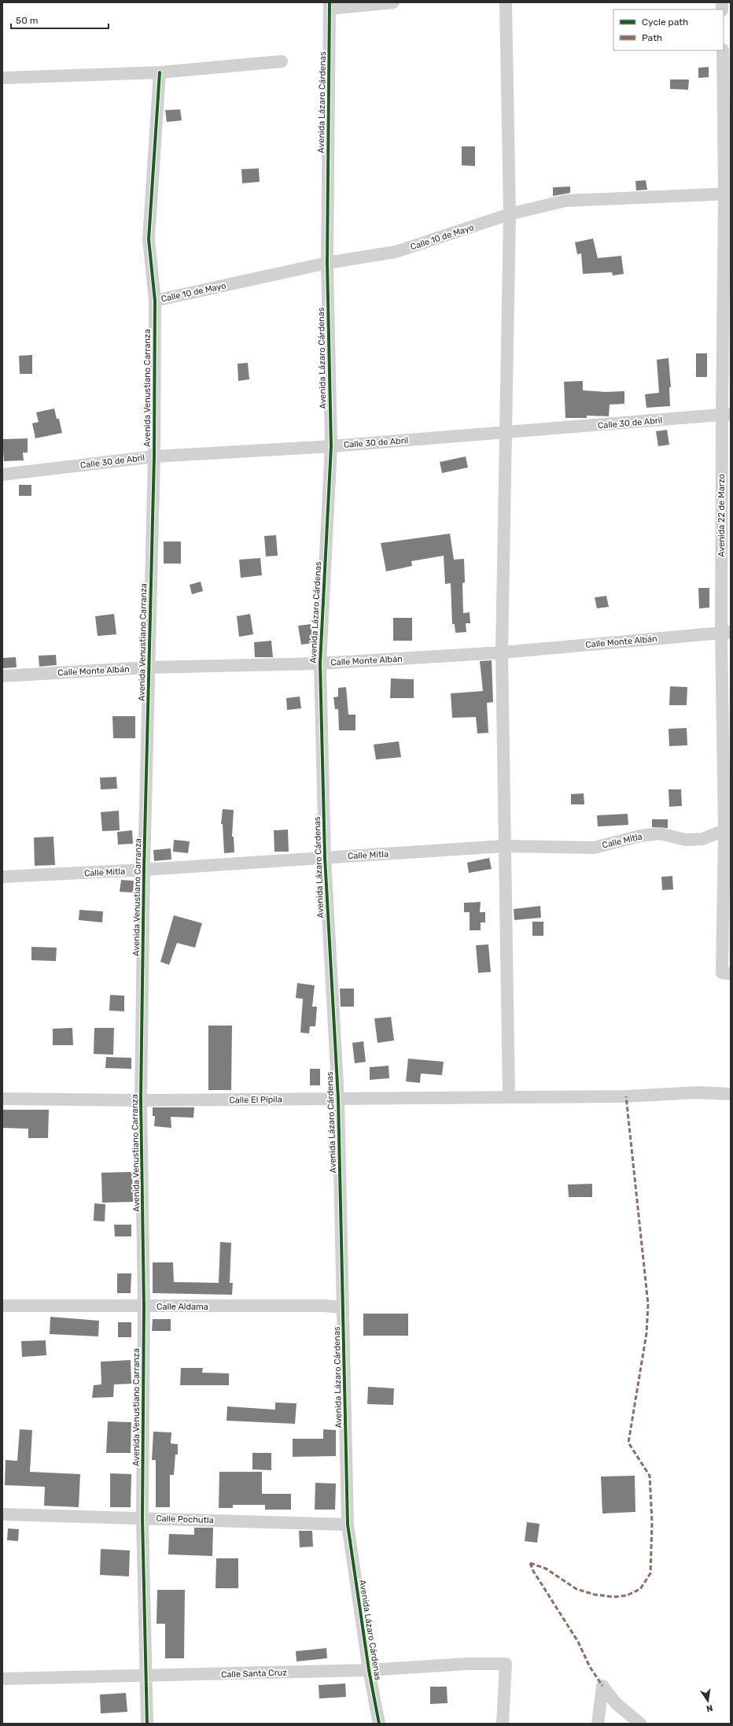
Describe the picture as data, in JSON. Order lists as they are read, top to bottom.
{
  "streets": {
    "street": [
      "Avenida Lázaro Cárdenas",
      "Calle 10 de Mayo",
      "Avenida Venustiano Carranza",
      "Calle 30 de Abril",
      "Avenida 22 de Marzo",
      "Calle Monte Albán",
      "Calle Mitla",
      "Calle El Pípila",
      "Calle Aldama",
      "Calle Pochutla",
      "Calle Santa Cruz"
    ]
  },
  "crossings": [
    ["Avenida Lázaro Cárdenas", "Calle 10 de Mayo"],
    ["Avenida Lázaro Cárdenas", "Calle 30 de Abril"],
    ["Avenida Lázaro Cárdenas", "Calle Monte Albán"],
    ["Avenida Lázaro Cárdenas", "Calle Mitla"],
    ["Avenida Lázaro Cárdenas", "Calle El Pípila"],
    ["Avenida Lázaro Cárdenas", "Calle Aldama"],
    ["Avenida Lázaro Cárdenas", "Calle Pochutla"],
    ["Avenida Lázaro Cárdenas", "Calle Santa Cruz"],
    ["Calle 10 de Mayo", "Avenida Venustiano Carranza"],
    ["Calle 10 de Mayo", "Avenida 22 de Marzo"],
    ["Avenida Venustiano Carranza", "Calle 30 de Abril"],
    ["Avenida Venustiano Carranza", "Calle Monte Albán"],
    ["Avenida Venustiano Carranza", "Calle Mitla"],
    ["Avenida Venustiano Carranza", "Calle El Pípila"],
    ["Avenida Venustiano Carranza", "Calle Aldama"],
    ["Avenida Venustiano Carranza", "Calle Pochutla"],
    ["Avenida Venustiano Carranza", "Calle Santa Cruz"],
    ["Calle 30 de Abril", "Avenida 22 de Marzo"],
    ["Avenida 22 de Marzo", "Calle Monte Albán"],
    ["Avenida 22 de Marzo", "Calle Mitla"]
  ],
  "legend": ["Cycle path", "Path"],
  "scale_bar": "50 m",
  "north": "bottom"
}
